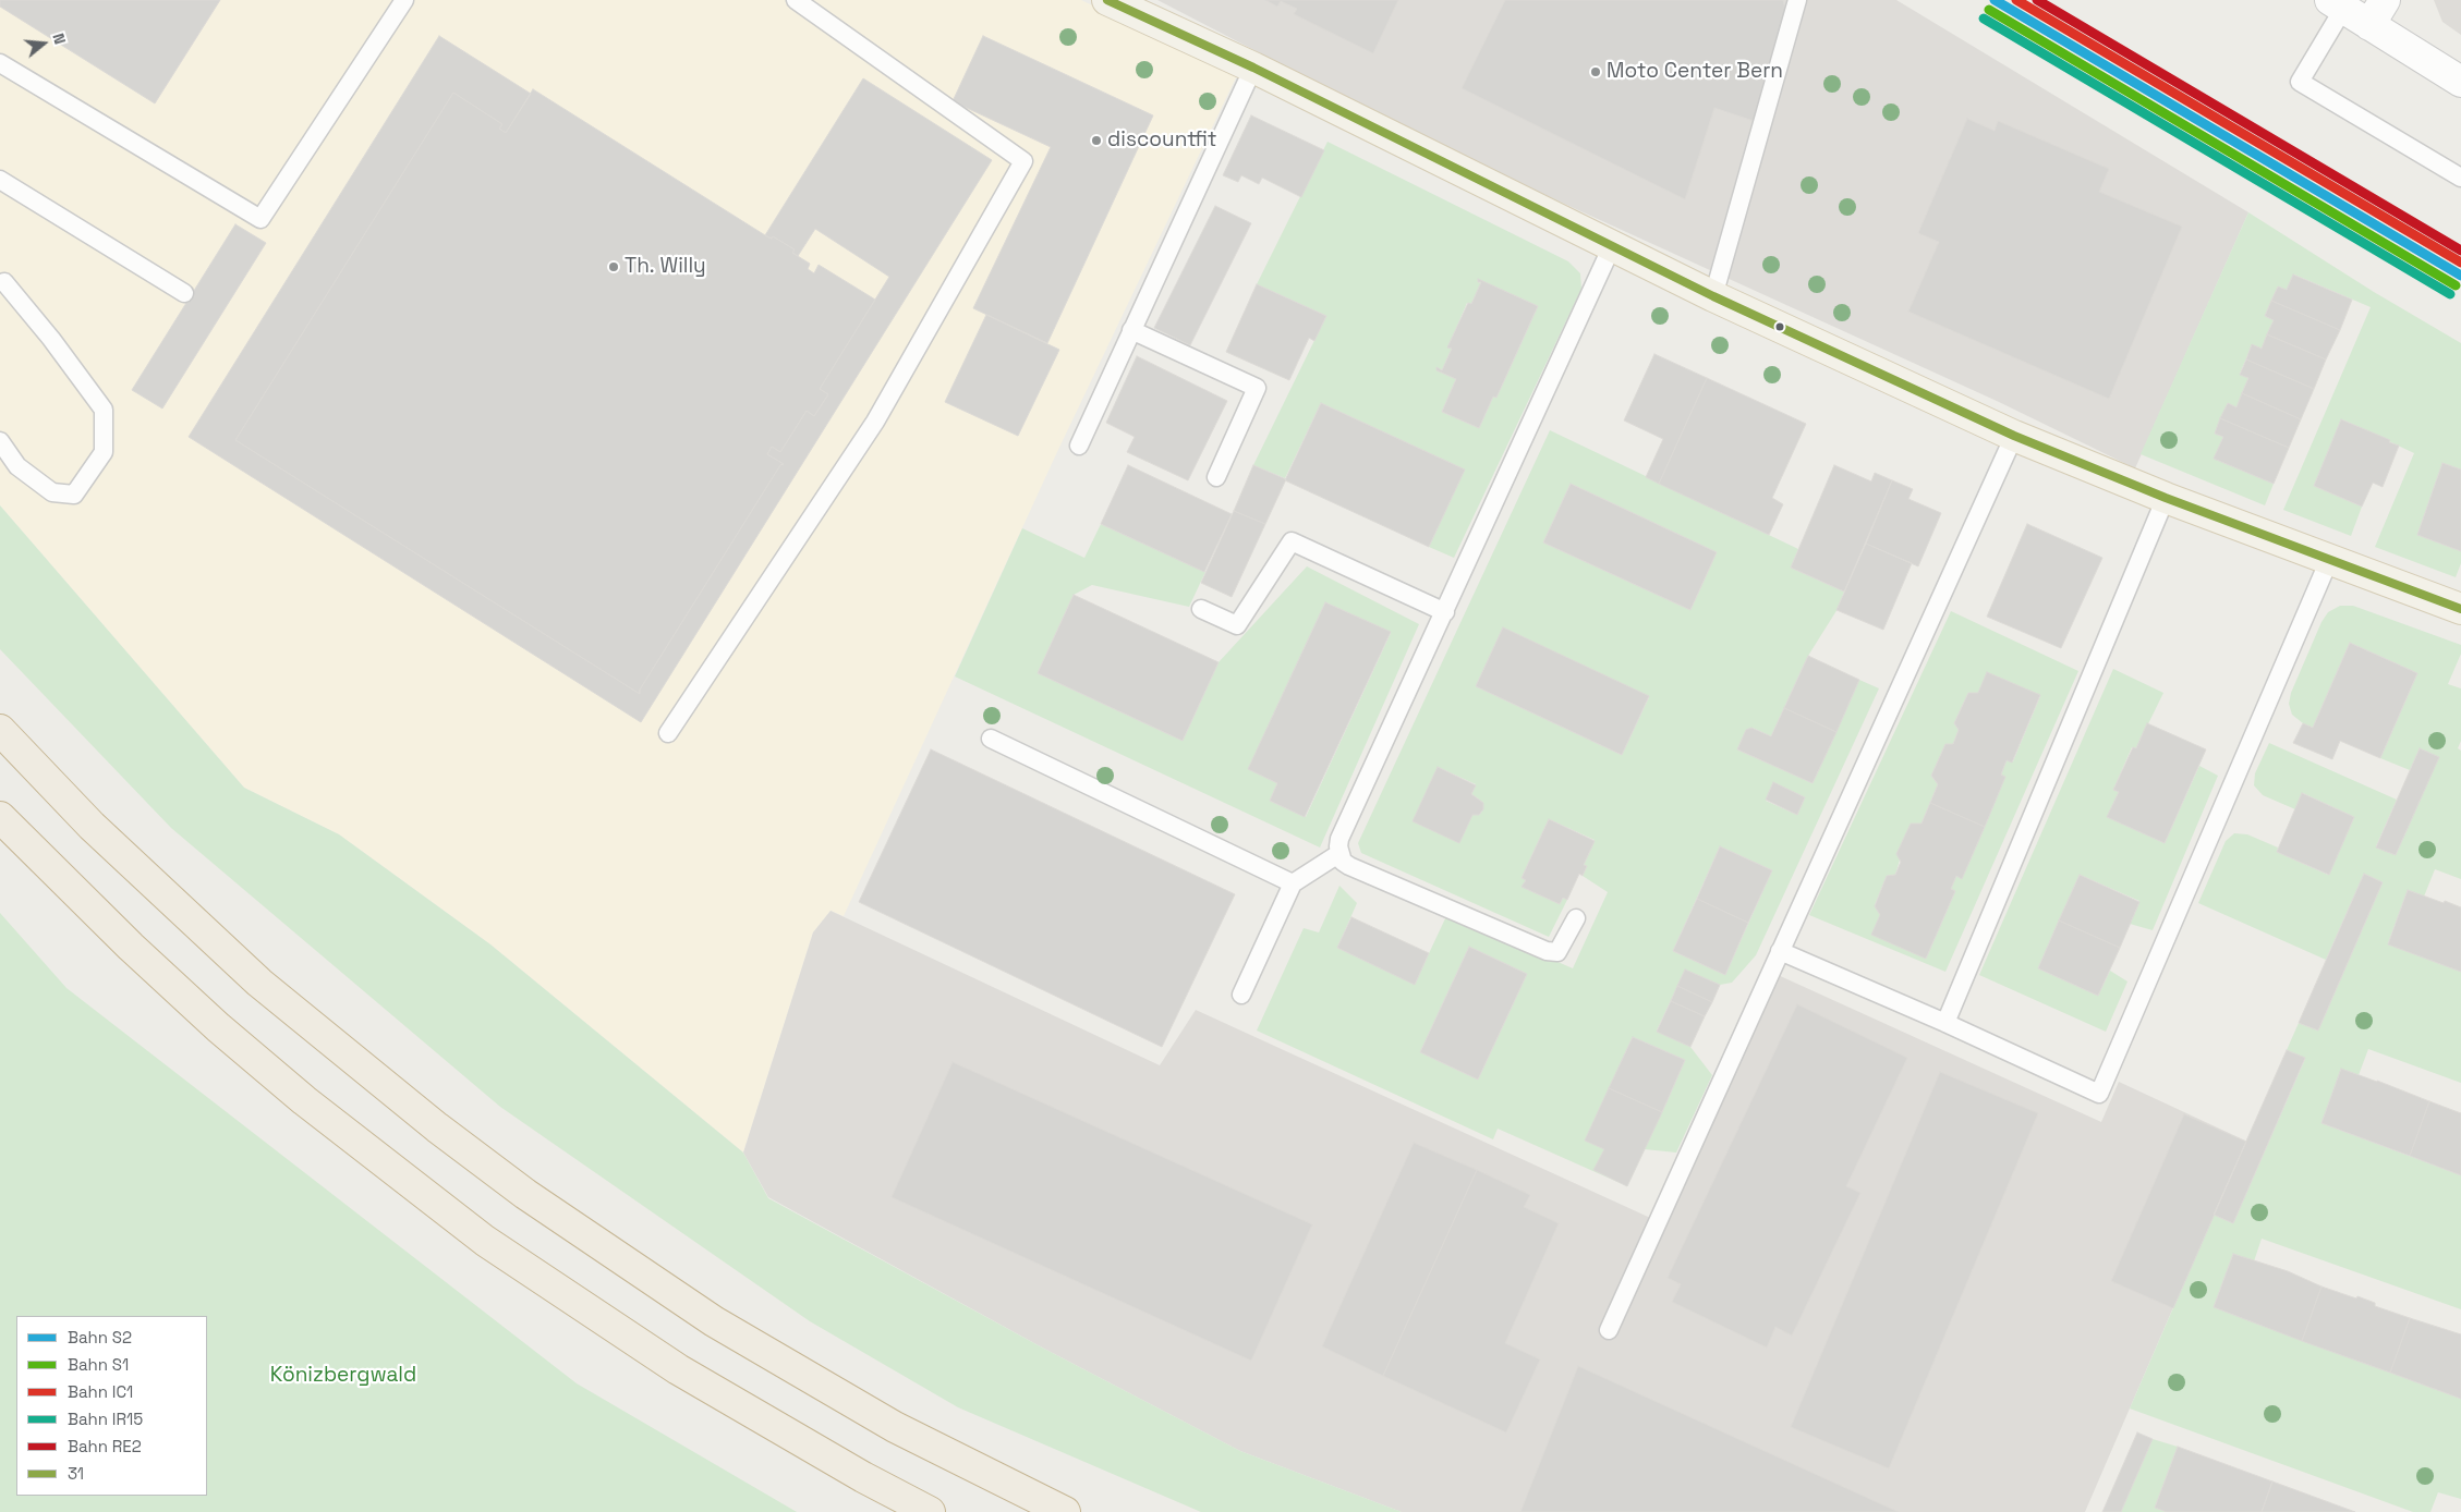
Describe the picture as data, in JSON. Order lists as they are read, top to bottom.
{
  "parks": ["Könizbergwald"],
  "places": ["Moto Center Bern", "discountfit", "Th. Willy"],
  "lines": [
    "rail line S2",
    "rail line IC1",
    "rail line RE2",
    "transit line 31",
    "rail line S1",
    "rail line IR15"
  ],
  "legend": [
    "Bahn S2",
    "Bahn S1",
    "Bahn IC1",
    "Bahn IR15",
    "Bahn RE2",
    "31"
  ],
  "north": "right"
}
